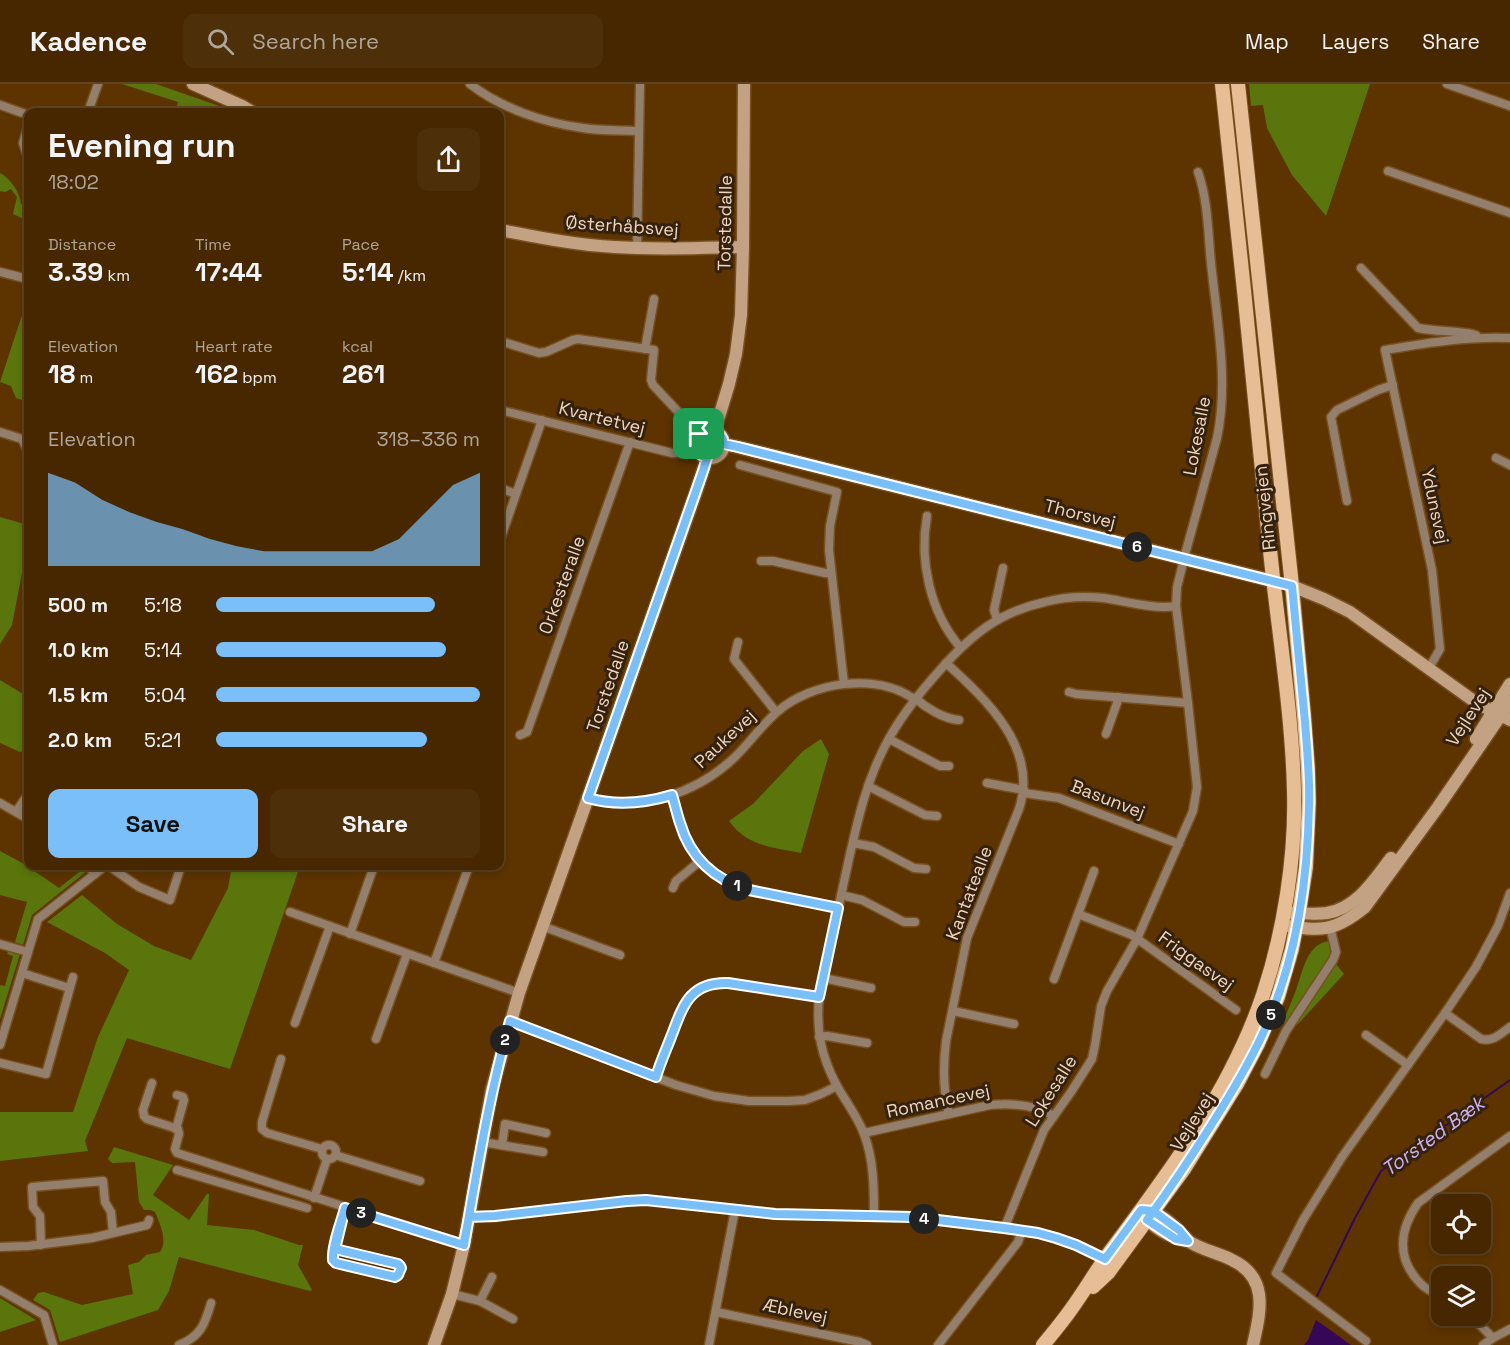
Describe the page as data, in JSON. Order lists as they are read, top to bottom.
{
  "streets": {
    "main road": ["Ringvejen", "Thorsvej", "Vejlevej"],
    "street": [
      "Torstedalle",
      "Østerhåbsvej",
      "Kvartetvej",
      "Lokesalle",
      "Ydunsvej",
      "Orkesteralle",
      "Paukevej",
      "Basunvej",
      "Kantatealle",
      "Friggasvej",
      "Romancevej",
      "Æblevej"
    ]
  },
  "crossings": [
    ["Torstedalle", "Østerhåbsvej"],
    ["Torstedalle", "Kvartetvej"],
    ["Torstedalle", "Thorsvej"],
    ["Torstedalle", "Paukevej"],
    ["Kvartetvej", "Thorsvej"],
    ["Kvartetvej", "Orkesteralle"],
    ["Lokesalle", "Thorsvej"],
    ["Lokesalle", "Basunvej"],
    ["Lokesalle", "Friggasvej"],
    ["Lokesalle", "Romancevej"],
    ["Ydunsvej", "Thorsvej"],
    ["Ringvejen", "Thorsvej"],
    ["Ringvejen", "Vejlevej"],
    ["Thorsvej", "Vejlevej"],
    ["Basunvej", "Kantatealle"],
    ["Kantatealle", "Romancevej"]
  ],
  "water": ["Torsted Bæk"],
  "page": {
    "header": "Kadence",
    "search": "Search here",
    "nav": ["Map", "Layers", "Share"],
    "heading": ["Evening run", "18:02"],
    "stats": [
      ["Distance", "3.39 km"],
      ["Time", "17:44"],
      ["Pace", "5:14 /km"],
      ["Elevation", "18 m"],
      ["Heart rate", "162 bpm"],
      ["kcal", "261"]
    ],
    "chart": ["Elevation", "318–336 m"],
    "pins": [
      "6",
      "1",
      "5",
      "2",
      "3",
      "4"
    ],
    "list": [
      {
        "name": "500 m",
        "note": "5:18"
      },
      {
        "name": "1.0 km",
        "note": "5:14"
      },
      {
        "name": "1.5 km",
        "note": "5:04"
      },
      {
        "name": "2.0 km",
        "note": "5:21"
      }
    ],
    "buttons": ["Save", "Share"]
  }
}
